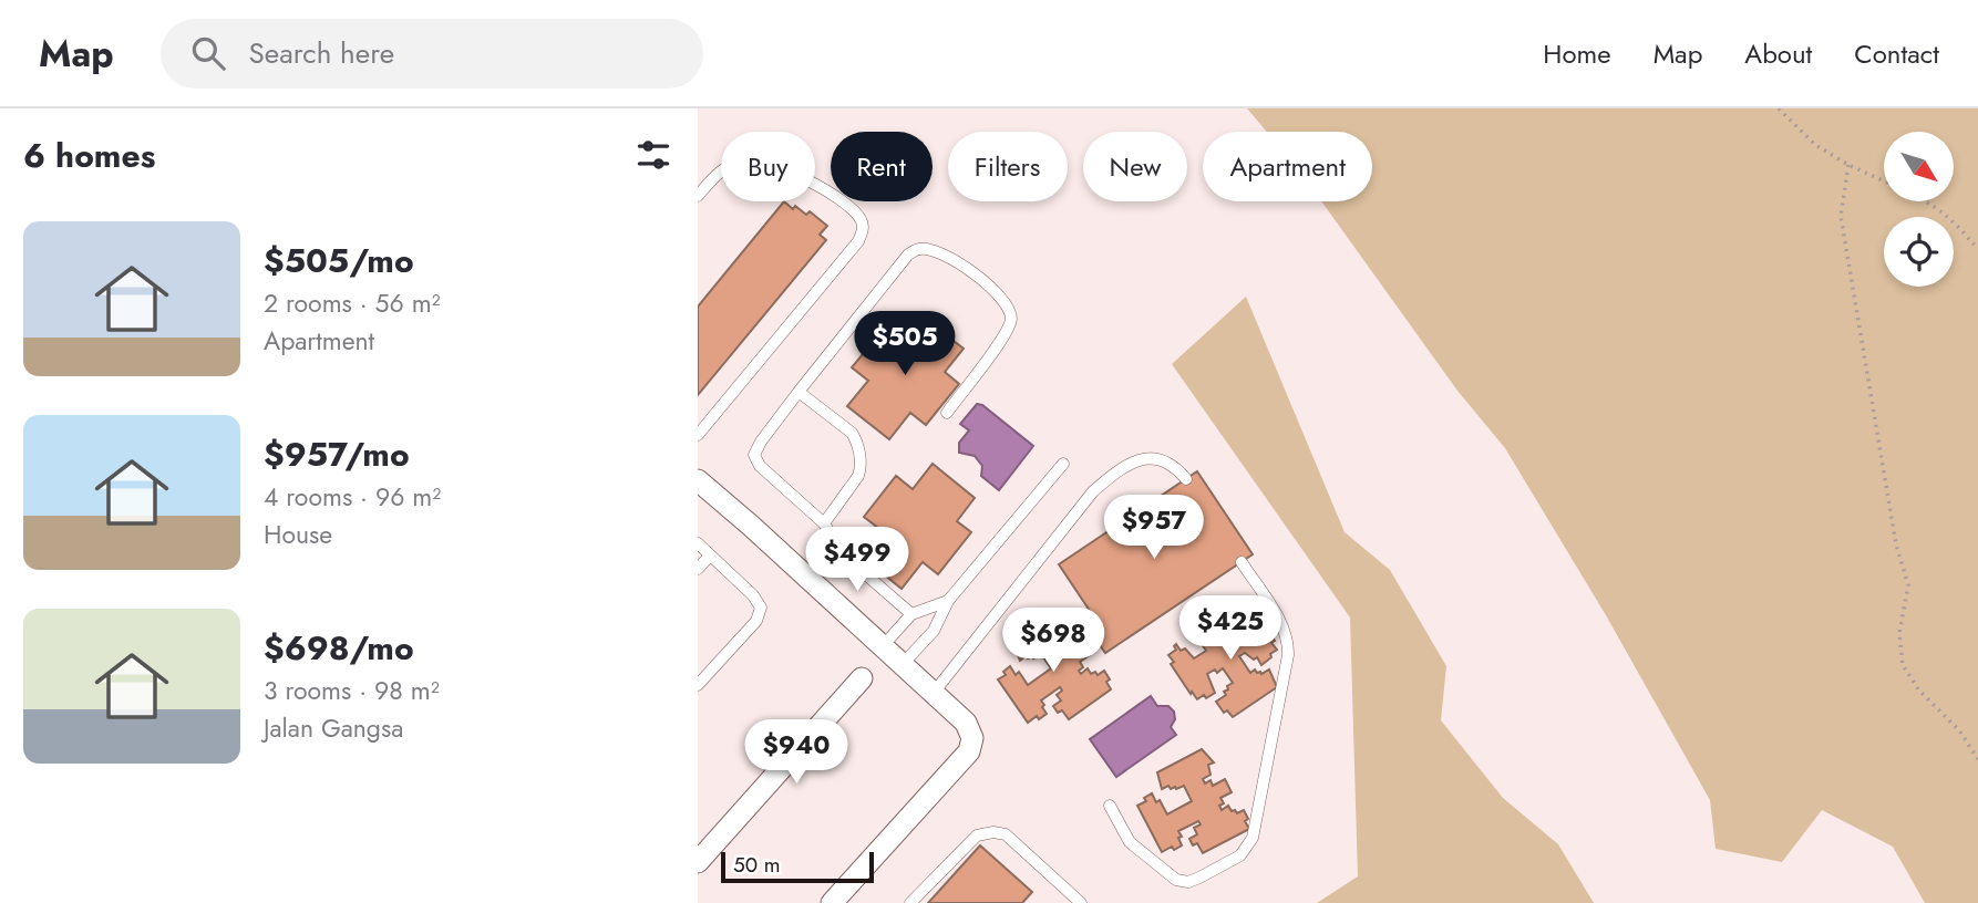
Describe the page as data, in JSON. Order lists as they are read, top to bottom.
{
  "scale_bar": "50 m",
  "north": "bottom right",
  "page": {
    "header": "Map",
    "search": "Search here",
    "nav": [
      "Home",
      "Map",
      "About",
      "Contact"
    ],
    "heading": "6 homes",
    "chip": [
      "Buy",
      "Rent",
      "Filters",
      "New",
      "Apartment"
    ],
    "list": [
      {
        "name": "$505/mo",
        "note": "2 rooms · 56 m² · Apartment"
      },
      {
        "name": "$957/mo",
        "note": "4 rooms · 96 m² · House"
      },
      {
        "name": "$698/mo",
        "note": "3 rooms · 98 m² · Jalan Gangsa"
      }
    ],
    "price": [
      "$505",
      "$957",
      "$499",
      "$425",
      "$698",
      "$940"
    ],
    "scale": "50 m"
  }
}
